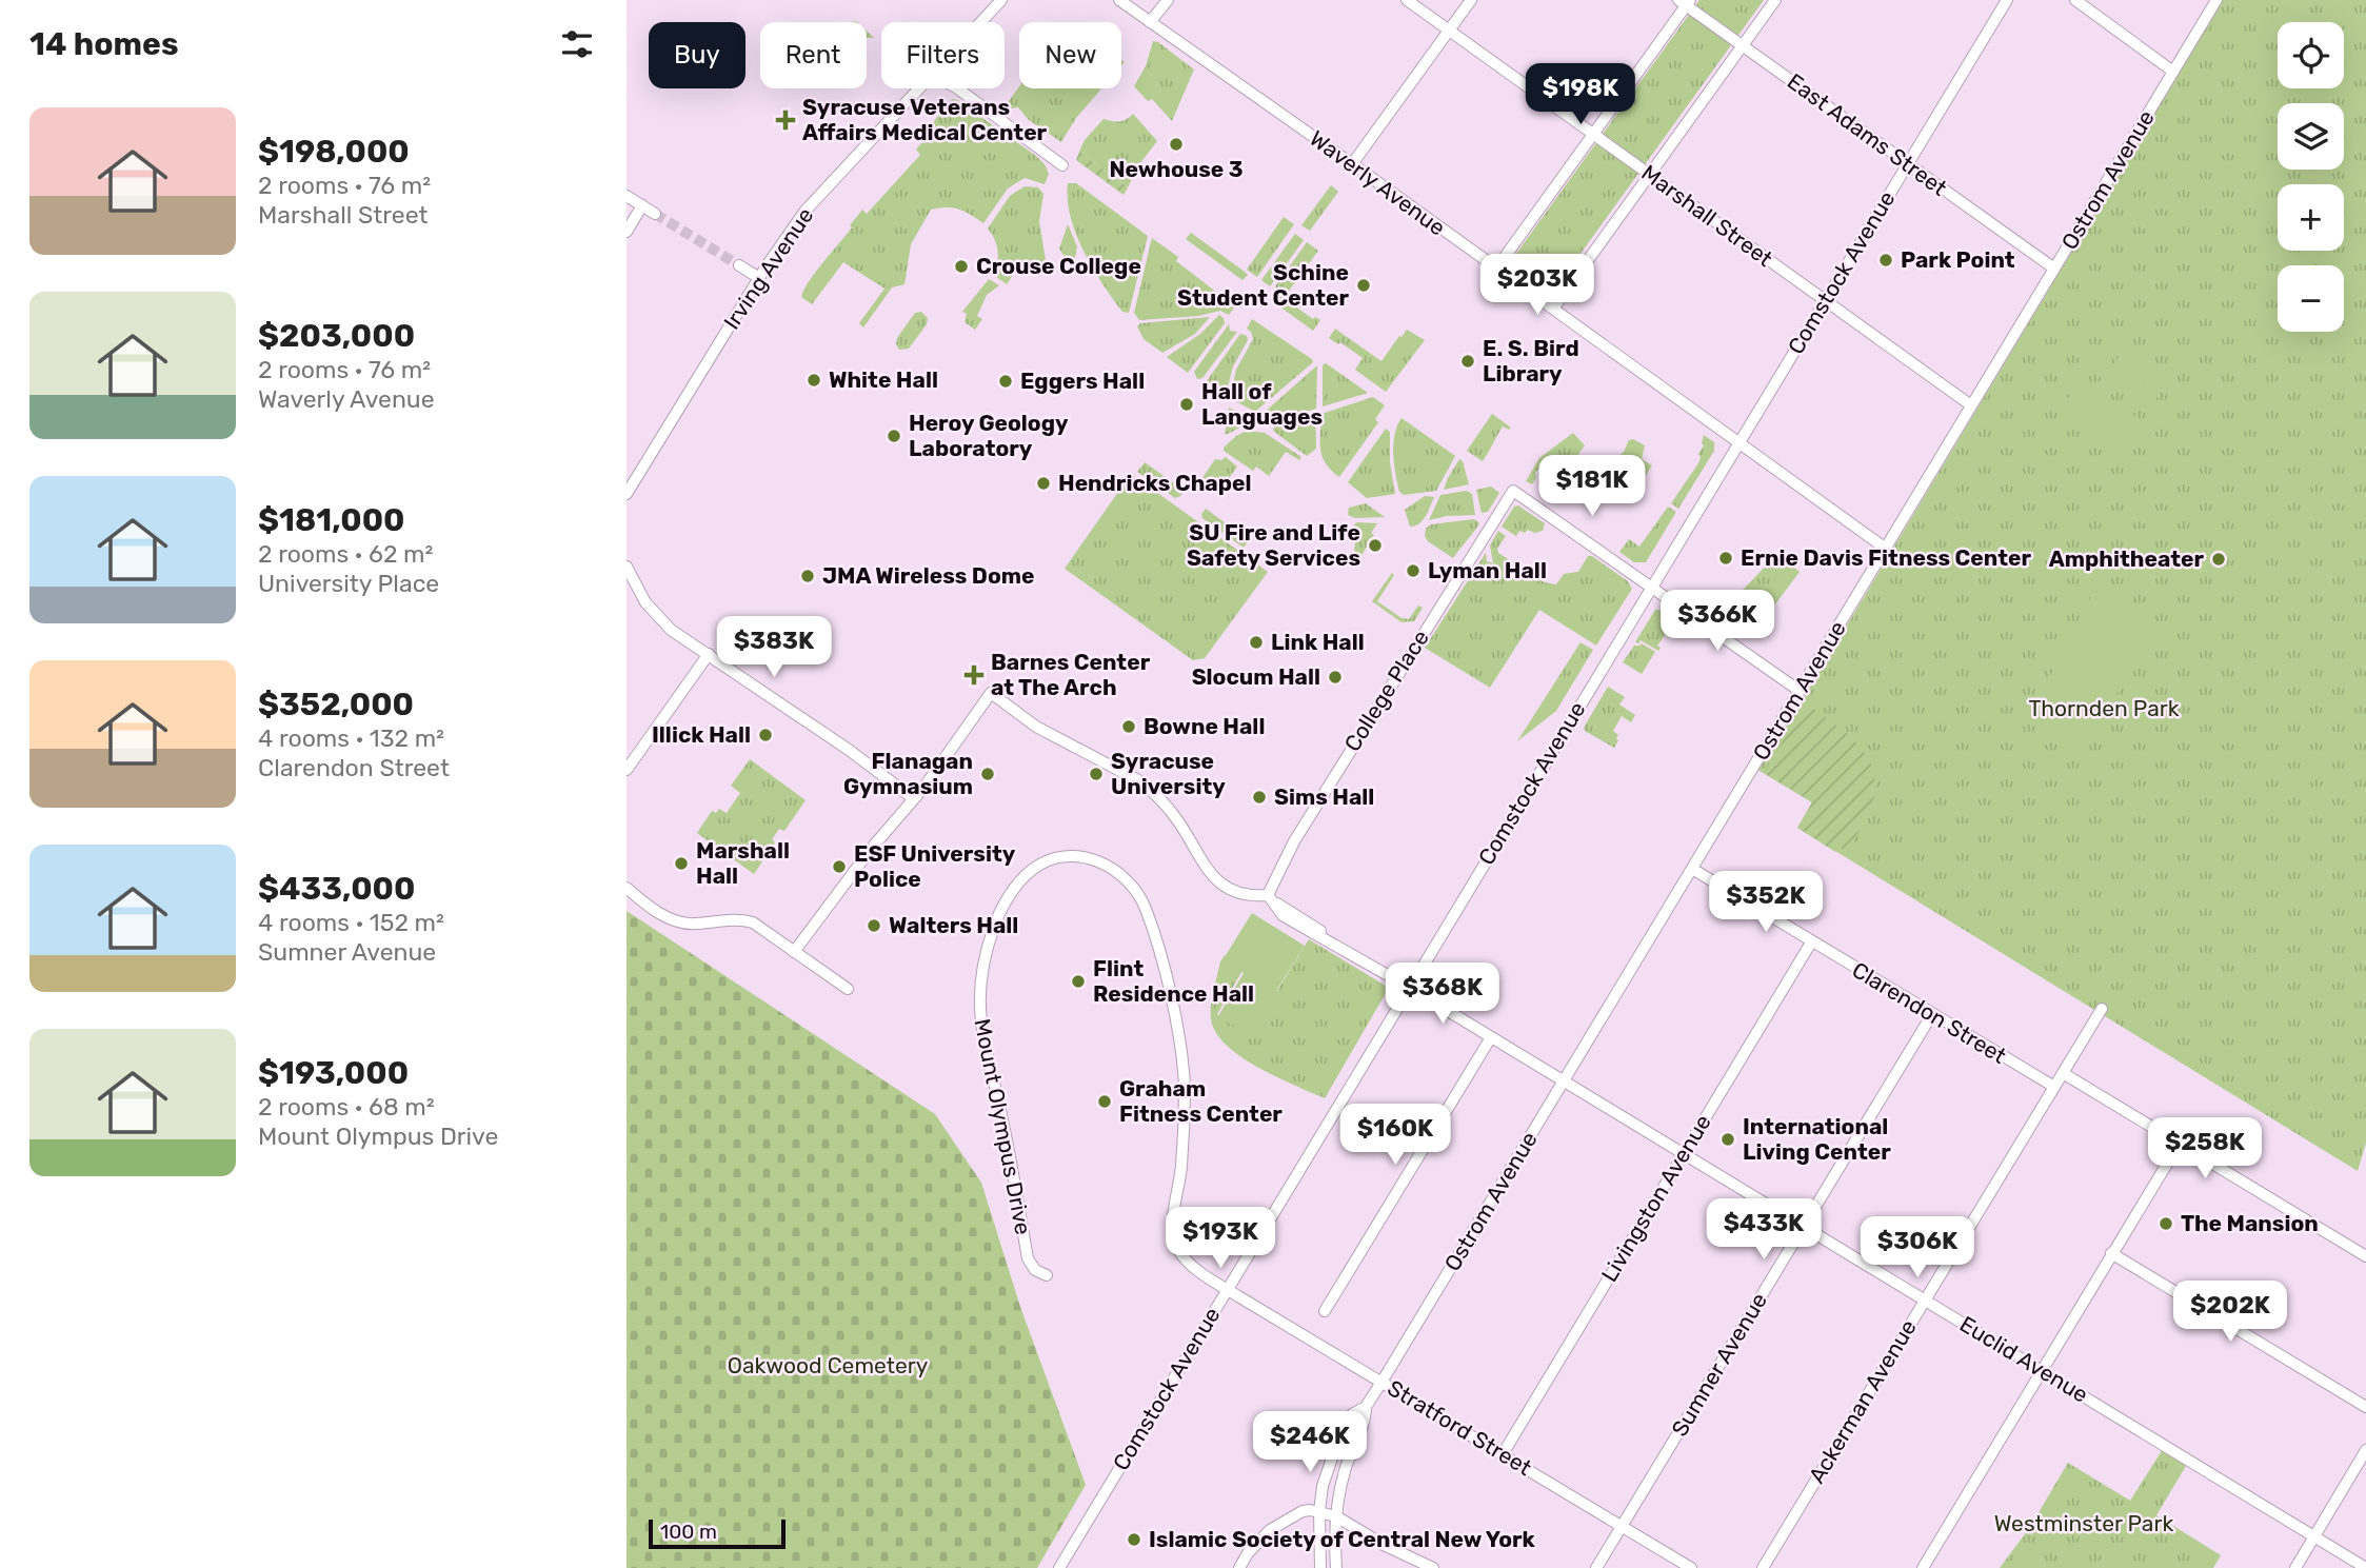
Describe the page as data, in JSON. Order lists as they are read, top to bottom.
{
  "streets": {
    "street": [
      "East Adams Street",
      "Ostrom Avenue",
      "Waverly Avenue",
      "Marshall Street",
      "Irving Avenue",
      "Comstock Avenue",
      "College Place",
      "Clarendon Street",
      "Mount Olympus Drive",
      "Livingston Avenue",
      "Euclid Avenue",
      "Sumner Avenue",
      "Ackerman Avenue",
      "Stratford Street"
    ]
  },
  "crossings": [
    ["East Adams Street", "Ostrom Avenue"],
    ["East Adams Street", "Comstock Avenue"],
    ["Ostrom Avenue", "Waverly Avenue"],
    ["Ostrom Avenue", "Marshall Street"],
    ["Ostrom Avenue", "Clarendon Street"],
    ["Ostrom Avenue", "Euclid Avenue"],
    ["Ostrom Avenue", "Stratford Street"],
    ["Waverly Avenue", "Comstock Avenue"],
    ["Marshall Street", "Comstock Avenue"],
    ["Comstock Avenue", "College Place"],
    ["Comstock Avenue", "Mount Olympus Drive"],
    ["Comstock Avenue", "Euclid Avenue"],
    ["Comstock Avenue", "Stratford Street"],
    ["College Place", "Euclid Avenue"],
    ["Clarendon Street", "Livingston Avenue"],
    ["Clarendon Street", "Sumner Avenue"],
    ["Clarendon Street", "Ackerman Avenue"],
    ["Mount Olympus Drive", "Stratford Street"],
    ["Livingston Avenue", "Euclid Avenue"],
    ["Livingston Avenue", "Stratford Street"],
    ["Euclid Avenue", "Sumner Avenue"],
    ["Euclid Avenue", "Ackerman Avenue"],
    ["Sumner Avenue", "Stratford Street"]
  ],
  "parks": ["Thornden Park", "Oakwood Cemetery", "Westminster Park"],
  "places": {
    "health": ["Syracuse Veterans Affairs Medical Center", "Barnes Center at The Arch"],
    "other": [
      "Newhouse 3",
      "Park Point",
      "Crouse College",
      "Schine Student Center",
      "E. S. Bird Library",
      "White Hall",
      "Eggers Hall",
      "Hall of Languages",
      "Heroy Geology Laboratory",
      "Hendricks Chapel",
      "SU Fire and Life Safety Services",
      "Ernie Davis Fitness Center",
      "Amphitheater",
      "Lyman Hall",
      "JMA Wireless Dome",
      "Link Hall",
      "Slocum Hall",
      "Bowne Hall",
      "Illick Hall",
      "Flanagan Gymnasium",
      "Syracuse University",
      "Sims Hall",
      "Marshall Hall",
      "ESF University Police",
      "Walters Hall",
      "Flint Residence Hall",
      "Graham Fitness Center",
      "International Living Center",
      "The Mansion",
      "Islamic Society of Central New York"
    ]
  },
  "scale_bar": "100 m",
  "page": {
    "heading": "14 homes",
    "map_buttons": ["+", "−"],
    "chip": [
      "Buy",
      "Rent",
      "Filters",
      "New"
    ],
    "price": [
      "$198K",
      "$203K",
      "$181K",
      "$366K",
      "$383K",
      "$352K",
      "$368K",
      "$160K",
      "$258K",
      "$433K",
      "$193K",
      "$306K",
      "$202K",
      "$246K"
    ],
    "list": [
      {
        "name": "$198,000",
        "note": "2 rooms · 76 m² · Marshall Street"
      },
      {
        "name": "$203,000",
        "note": "2 rooms · 76 m² · Waverly Avenue"
      },
      {
        "name": "$181,000",
        "note": "2 rooms · 62 m² · University Place"
      },
      {
        "name": "$352,000",
        "note": "4 rooms · 132 m² · Clarendon Street"
      },
      {
        "name": "$433,000",
        "note": "4 rooms · 152 m² · Sumner Avenue"
      },
      {
        "name": "$193,000",
        "note": "2 rooms · 68 m² · Mount Olympus Drive"
      }
    ],
    "scale": "100 m"
  }
}
